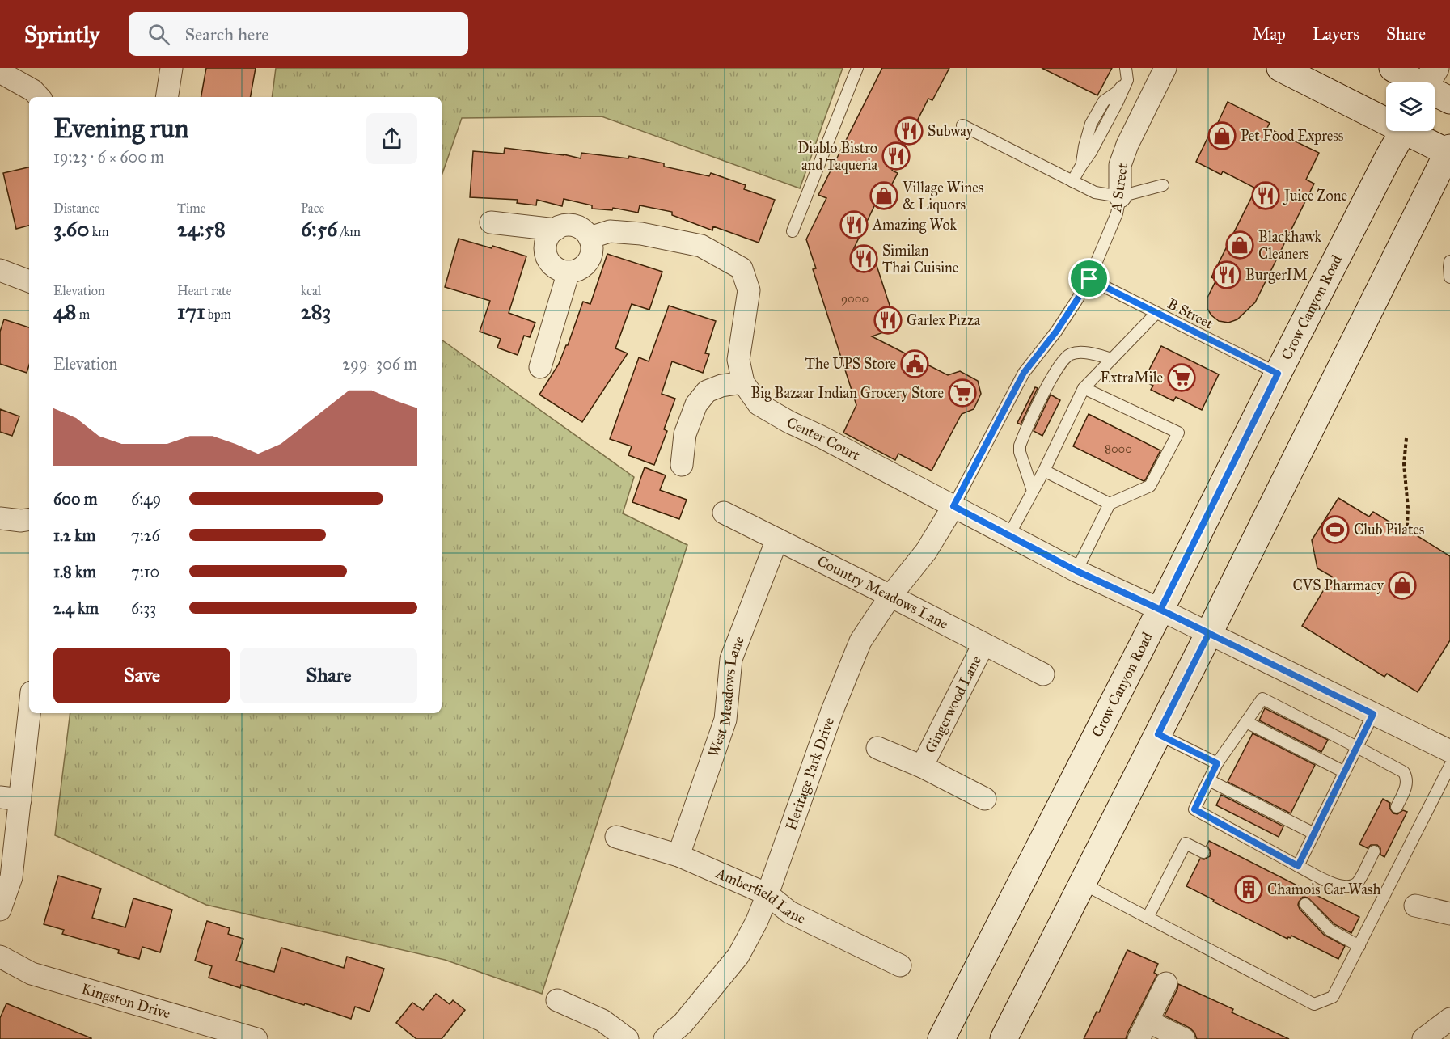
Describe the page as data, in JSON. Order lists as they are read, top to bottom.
{
  "streets": {
    "main road": ["Crow Canyon Road"],
    "street": [
      "A Street",
      "Center Court",
      "Country Meadows Lane",
      "West Meadows Lane",
      "Gingerwood Lane",
      "Heritage Park Drive",
      "Amberfield Lane",
      "Kingston Drive"
    ],
    "lane": ["B Street"]
  },
  "crossings": [
    ["A Street", "B Street"],
    ["A Street", "Center Court"],
    ["A Street", "Heritage Park Drive"],
    ["Crow Canyon Road", "B Street"],
    ["Crow Canyon Road", "Center Court"],
    ["Center Court", "Heritage Park Drive"],
    ["Country Meadows Lane", "West Meadows Lane"],
    ["Country Meadows Lane", "Gingerwood Lane"],
    ["Country Meadows Lane", "Heritage Park Drive"],
    ["West Meadows Lane", "Amberfield Lane"],
    ["Heritage Park Drive", "Amberfield Lane"]
  ],
  "places": {
    "restaurant": [
      "Subway",
      "Diablo Bistro and Taqueria",
      "Juice Zone",
      "Amazing Wok",
      "Similan Thai Cuisine",
      "BurgerIM",
      "Garlex Pizza"
    ],
    "shop": [
      "Pet Food Express",
      "Village Wines & Liquors",
      "Blackhawk Cleaners",
      "CVS Pharmacy"
    ],
    "public building": ["The UPS Store"],
    "supermarket": ["ExtraMile", "Big Bazaar Indian Grocery Store"],
    "sports": ["Club Pilates"],
    "building": ["Chamois Car Wash"]
  },
  "house_numbers": ["9000", "8000"],
  "page": {
    "header": "Sprintly",
    "search": "Search here",
    "nav": ["Map", "Layers", "Share"],
    "heading": ["Evening run", "19:23 · 6 × 600 m"],
    "stats": [
      ["Distance", "3.60 km"],
      ["Time", "24:58"],
      ["Pace", "6:56 /km"],
      ["Elevation", "48 m"],
      ["Heart rate", "171 bpm"],
      ["kcal", "283"]
    ],
    "chart": ["Elevation", "299–306 m"],
    "list": [
      {
        "name": "600 m",
        "note": "6:49"
      },
      {
        "name": "1.2 km",
        "note": "7:26"
      },
      {
        "name": "1.8 km",
        "note": "7:10"
      },
      {
        "name": "2.4 km",
        "note": "6:33"
      }
    ],
    "buttons": ["Save", "Share"]
  }
}
